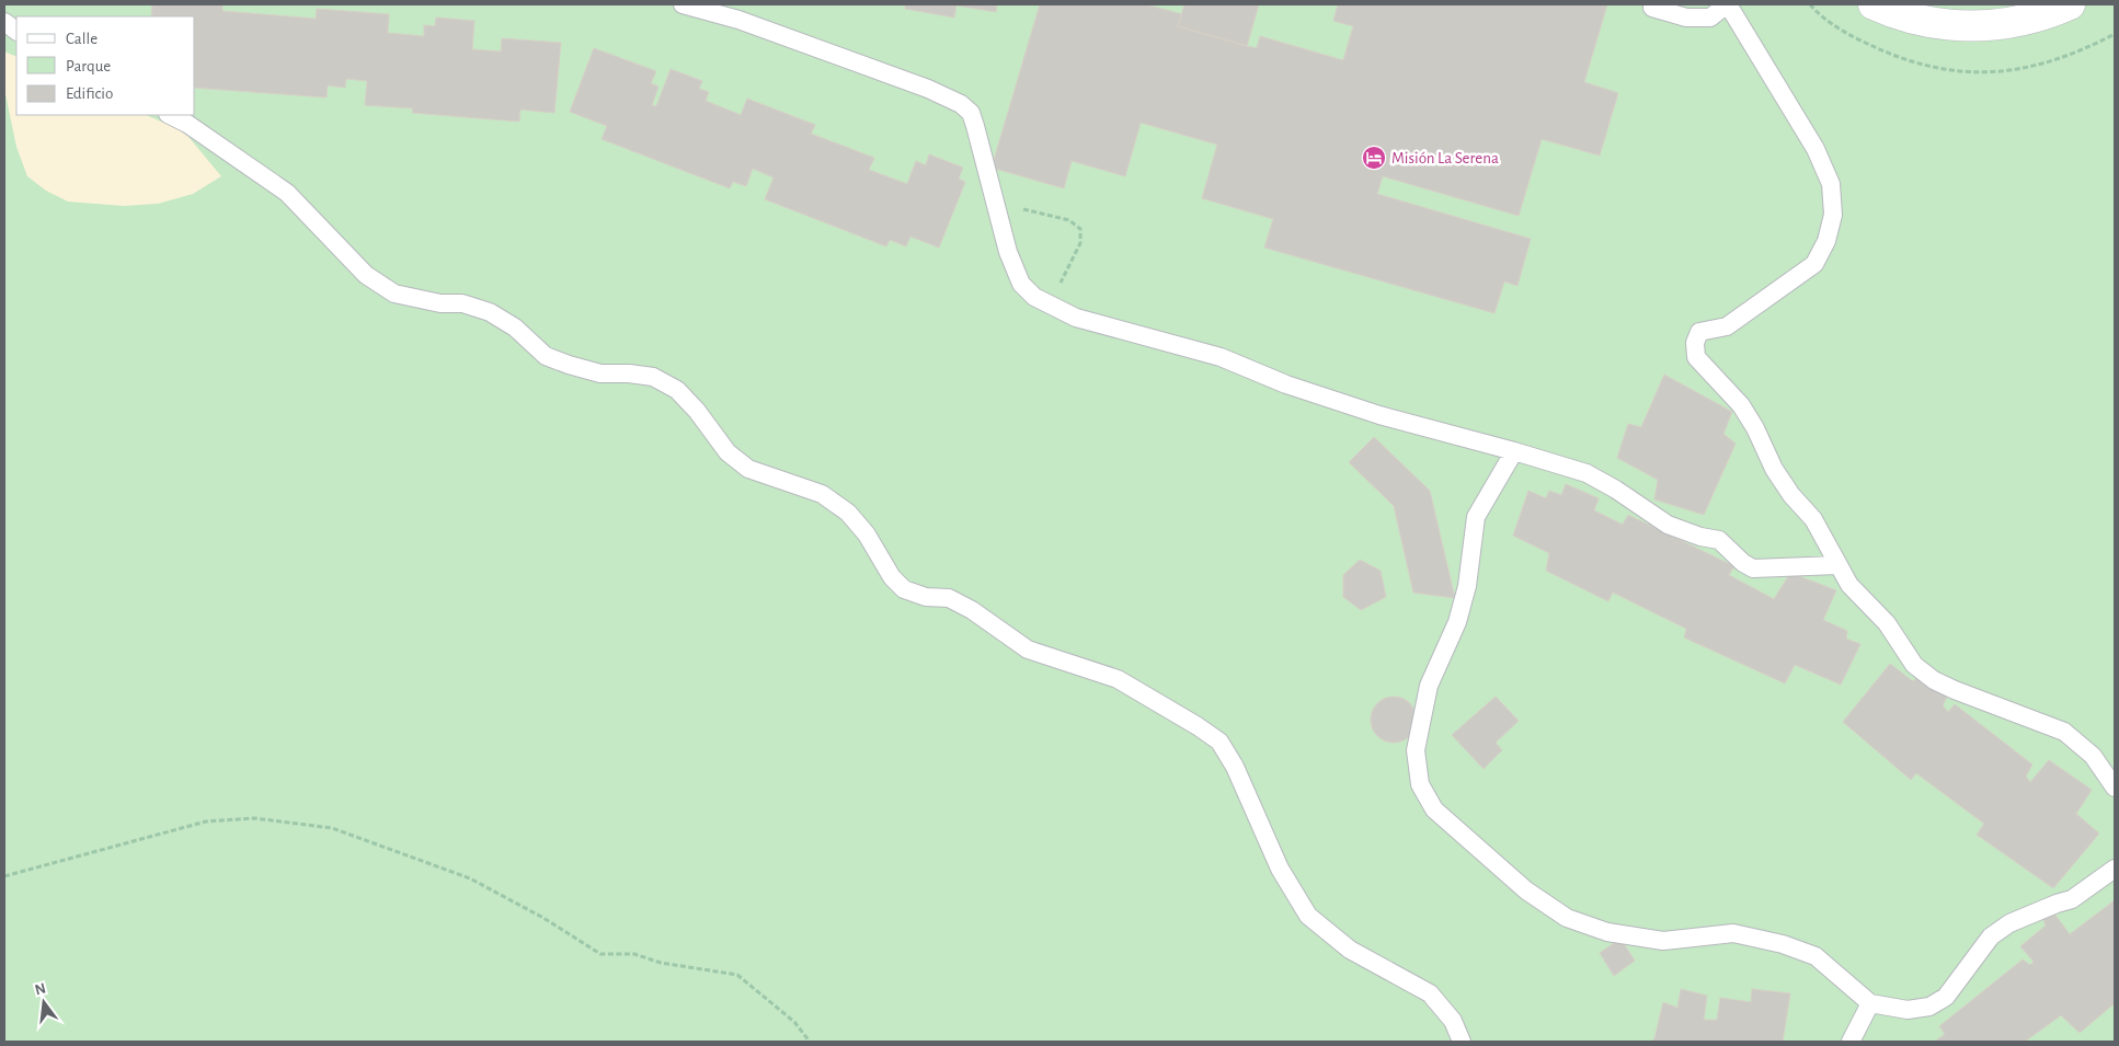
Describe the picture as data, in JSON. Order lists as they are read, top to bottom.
{
  "places": {
    "hotel": ["Misión La Serena"]
  },
  "legend": ["Calle", "Parque", "Edificio"],
  "north": "top"
}
